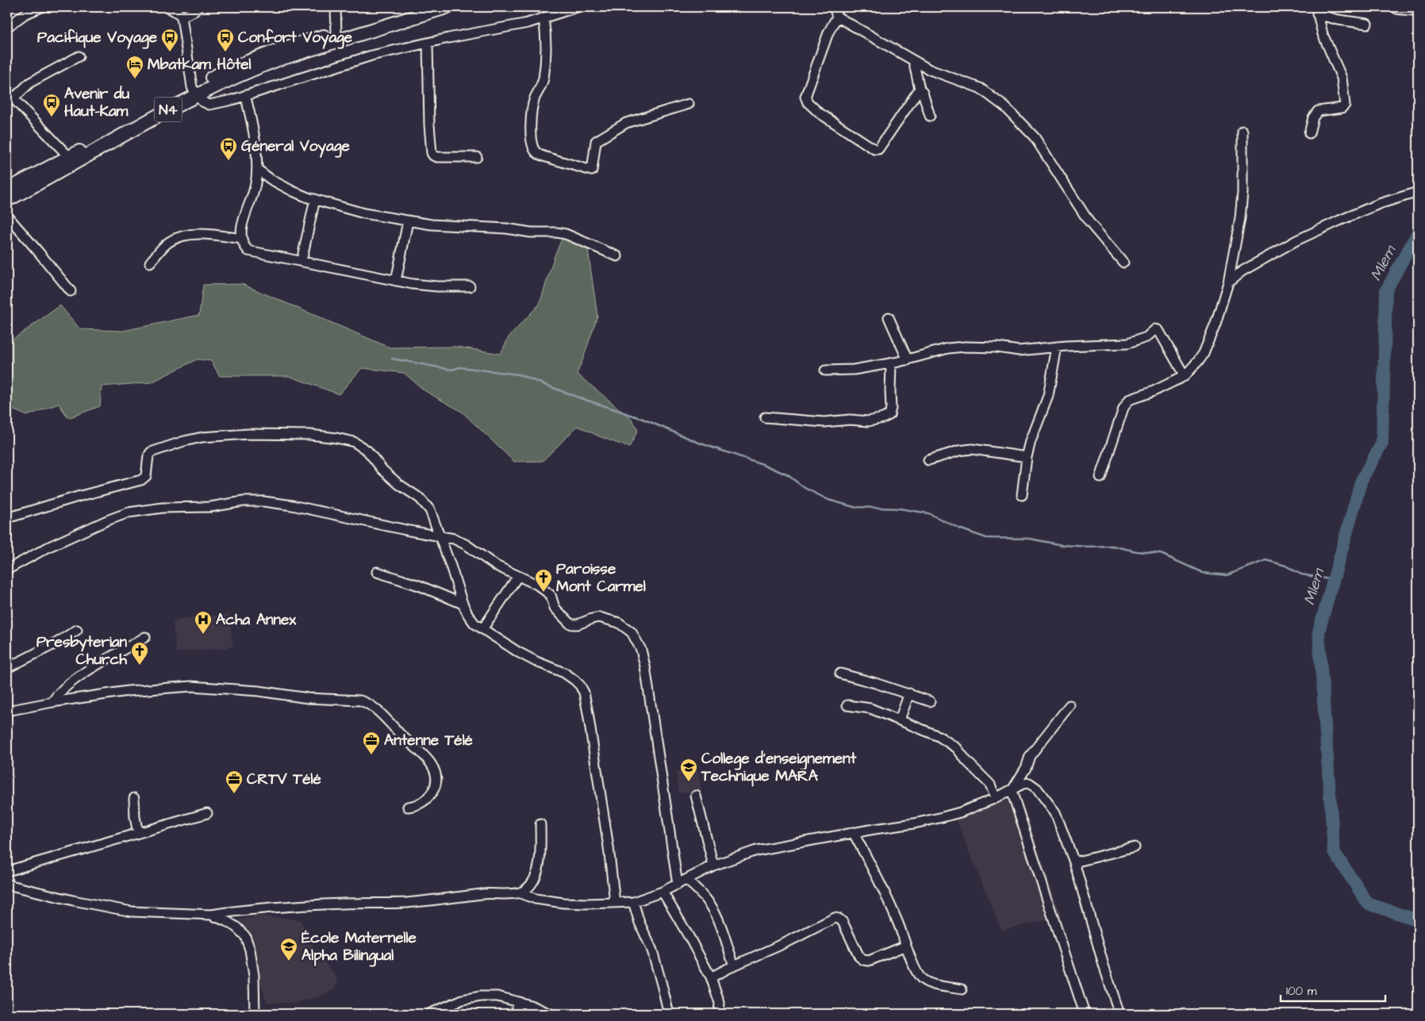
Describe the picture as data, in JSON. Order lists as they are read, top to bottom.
{
  "streets": {
    "highway": ["N4"]
  },
  "water": ["Mlem"],
  "places": {
    "bus stop": [
      "Pacifique Voyage",
      "Confort Voyage",
      "Avenir du Haut-Kam",
      "Géneral Voyage"
    ],
    "hotel": ["Mbatkam Hôtel"],
    "church": ["Paroisse Mont Carmel", "Presbyterian Church"],
    "hospital": ["Acha Annex"],
    "office": ["Antenne Télé", "CRTV Télé"],
    "school or university": ["College d'enseignement Technique MARA", "École Maternelle Alpha Bilingual"]
  },
  "scale_bar": "100 m"
}
